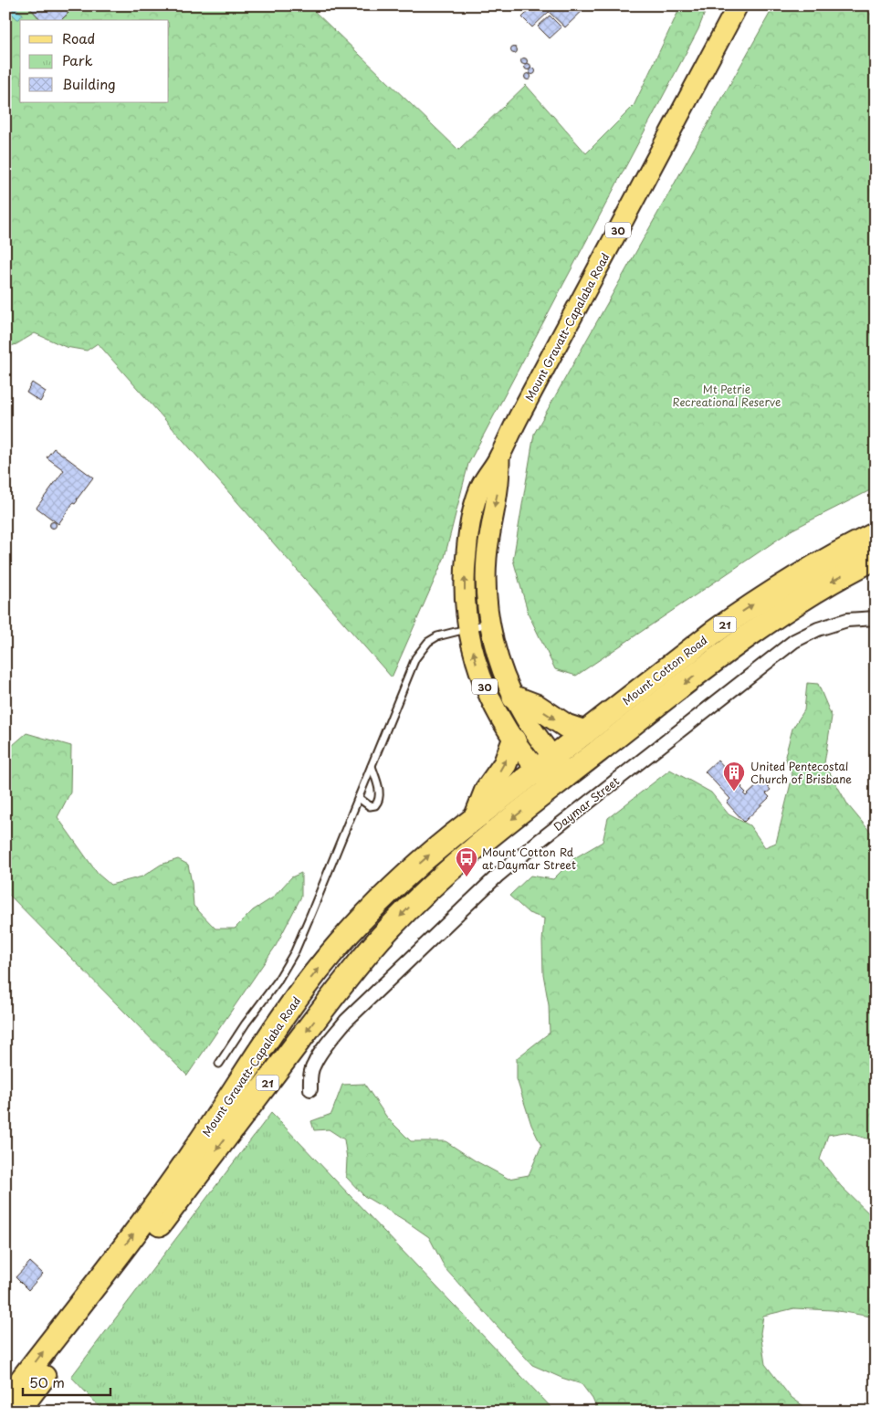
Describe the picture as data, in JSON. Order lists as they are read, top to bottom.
{
  "streets": {
    "highway": ["Mount Gravatt-Capalaba Road", "21", "Mount Cotton Road"],
    "main road": ["30"],
    "street": ["Daymar Street"]
  },
  "crossings": [
    ["Mount Gravatt-Capalaba Road", "Mount Cotton Road"]
  ],
  "parks": ["Mt Petrie Recreational Reserve"],
  "places": {
    "building": ["United Pentecostal Church of Brisbane"],
    "bus stop": ["Mount Cotton Rd at Daymar Street"]
  },
  "legend": ["Road", "Park", "Building"],
  "scale_bar": "50 m"
}
